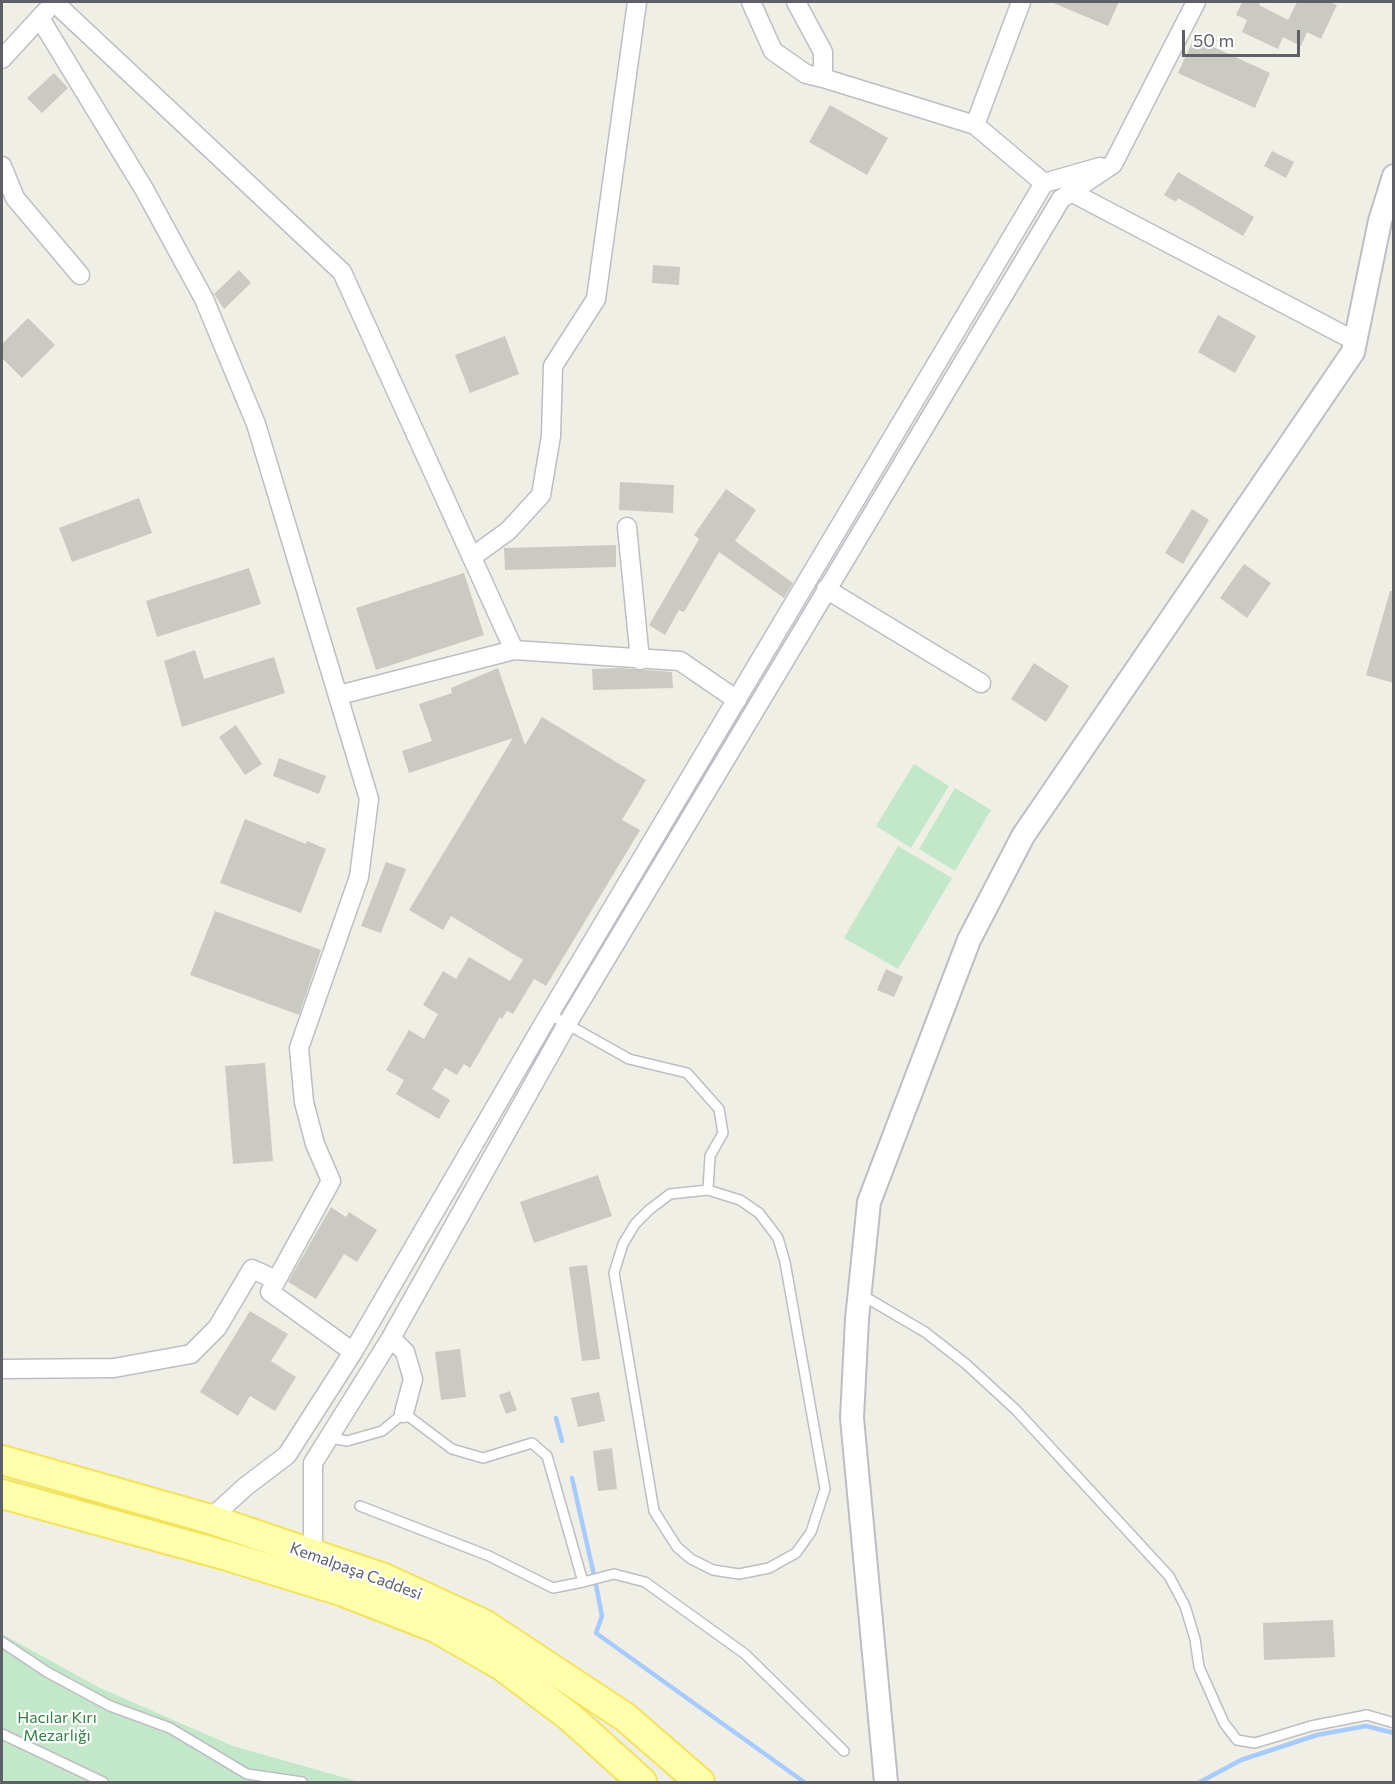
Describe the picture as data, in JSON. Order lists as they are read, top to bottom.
{
  "streets": {
    "main road": ["Kemalpaşa Caddesi"]
  },
  "parks": ["Hacılar Kırı Mezarlığı"],
  "scale_bar": "50 m"
}
